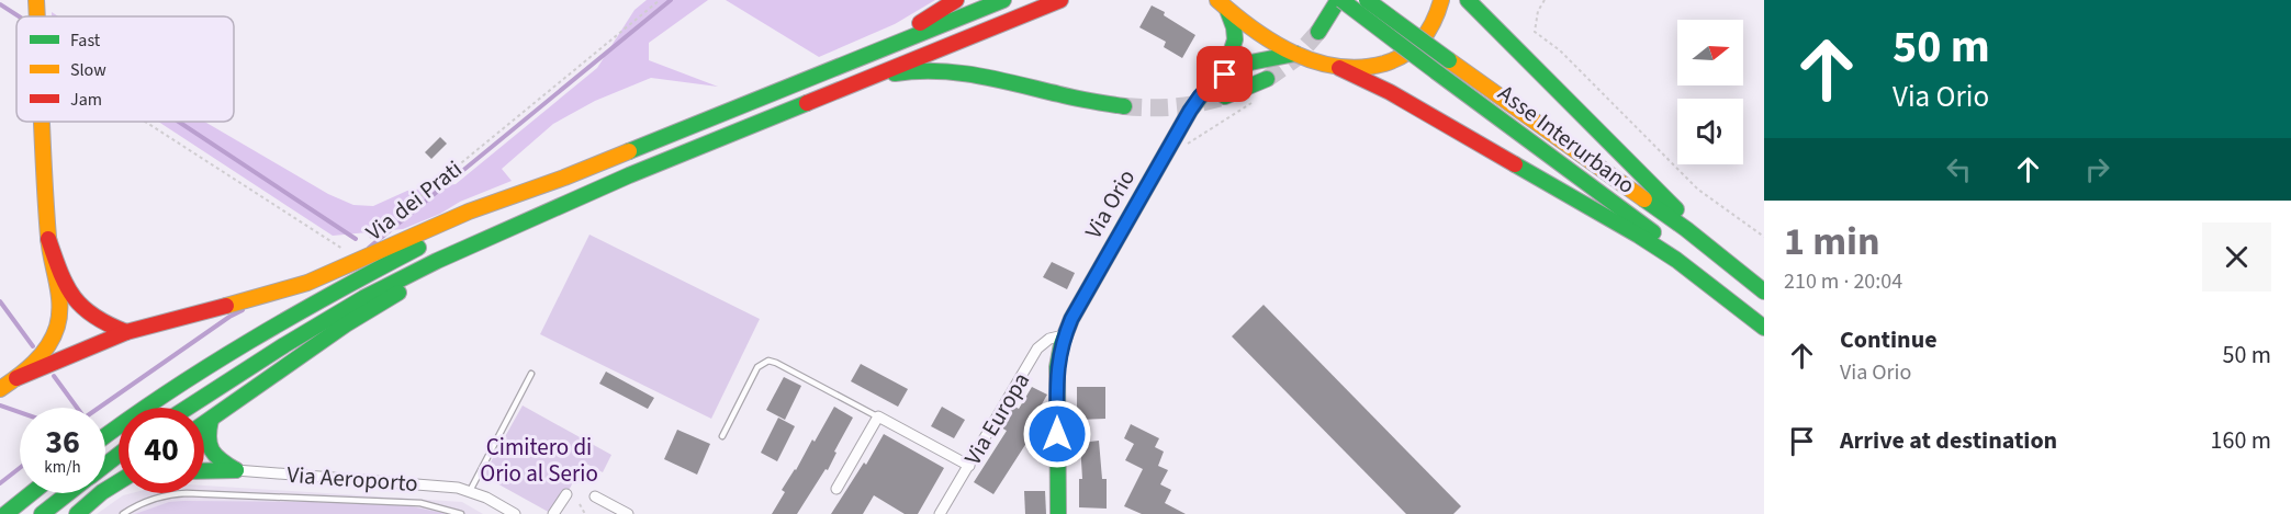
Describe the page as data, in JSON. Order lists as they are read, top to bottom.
{
  "streets": {
    "main road": ["Asse Interurbano", "Via Orio"],
    "street": ["Via Europa", "Via Aeroporto"],
    "path": ["Via dei Prati"]
  },
  "crossings": [
    ["Via Orio", "Via Europa"]
  ],
  "parks": ["Cimitero di Orio al Serio"],
  "legend": ["Fast", "Slow", "Jam"],
  "north": "right",
  "page": {
    "turn": ["50 m", "Via Orio"],
    "heading": ["1 min", "210 m · 20:04"],
    "list": [
      {
        "name": "Continue",
        "note": "Via Orio",
        "value": "50 m"
      },
      {
        "name": "Arrive at destination",
        "value": "160 m"
      }
    ],
    "speed": "36 km/h",
    "limit": "40"
  }
}
